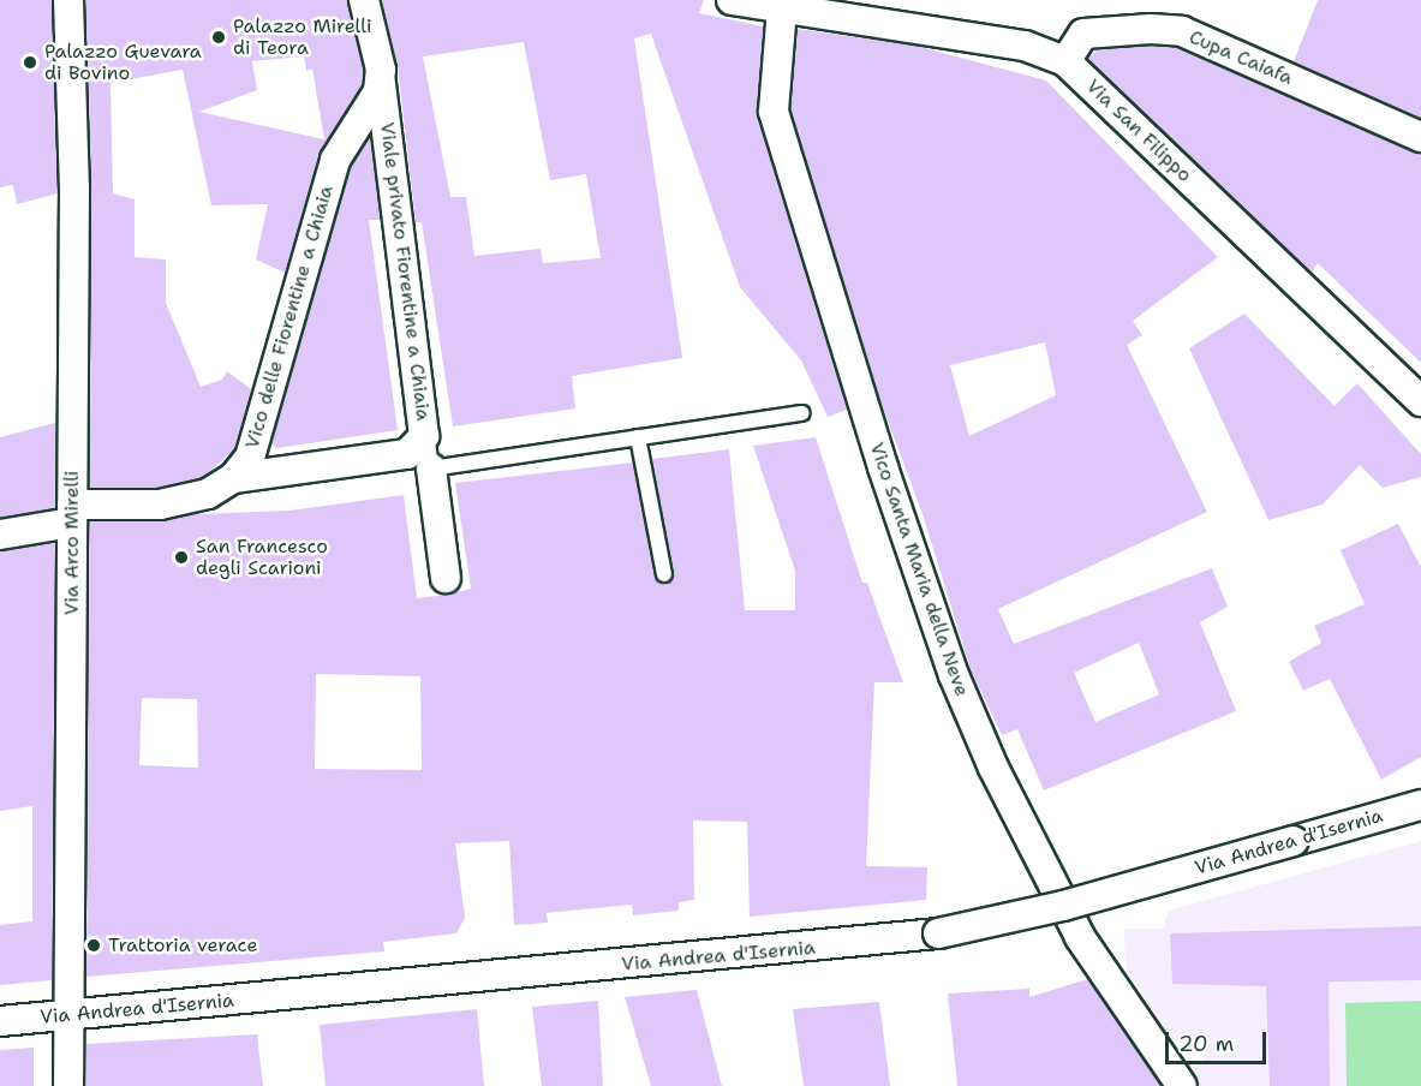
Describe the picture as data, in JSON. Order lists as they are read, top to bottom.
{
  "streets": {
    "street": [
      "Cupa Caiafa",
      "Via San Filippo",
      "Viale privato Fiorentine a Chiaia",
      "Vico delle Fiorentine a Chiaia",
      "Via Arco Mirelli",
      "Vico Santa Maria della Neve",
      "Via Andrea d'Isernia"
    ]
  },
  "crossings": [
    ["Cupa Caiafa", "Via San Filippo"],
    ["Via San Filippo", "Vico Santa Maria della Neve"],
    ["Viale privato Fiorentine a Chiaia", "Vico delle Fiorentine a Chiaia"],
    ["Vico delle Fiorentine a Chiaia", "Via Arco Mirelli"],
    ["Via Arco Mirelli", "Via Andrea d'Isernia"]
  ],
  "places": [
    "Palazzo Mirelli di Teora",
    "Palazzo Guevara di Bovino",
    "San Francesco degli Scarioni",
    "Trattoria verace"
  ],
  "scale_bar": "20 m"
}
